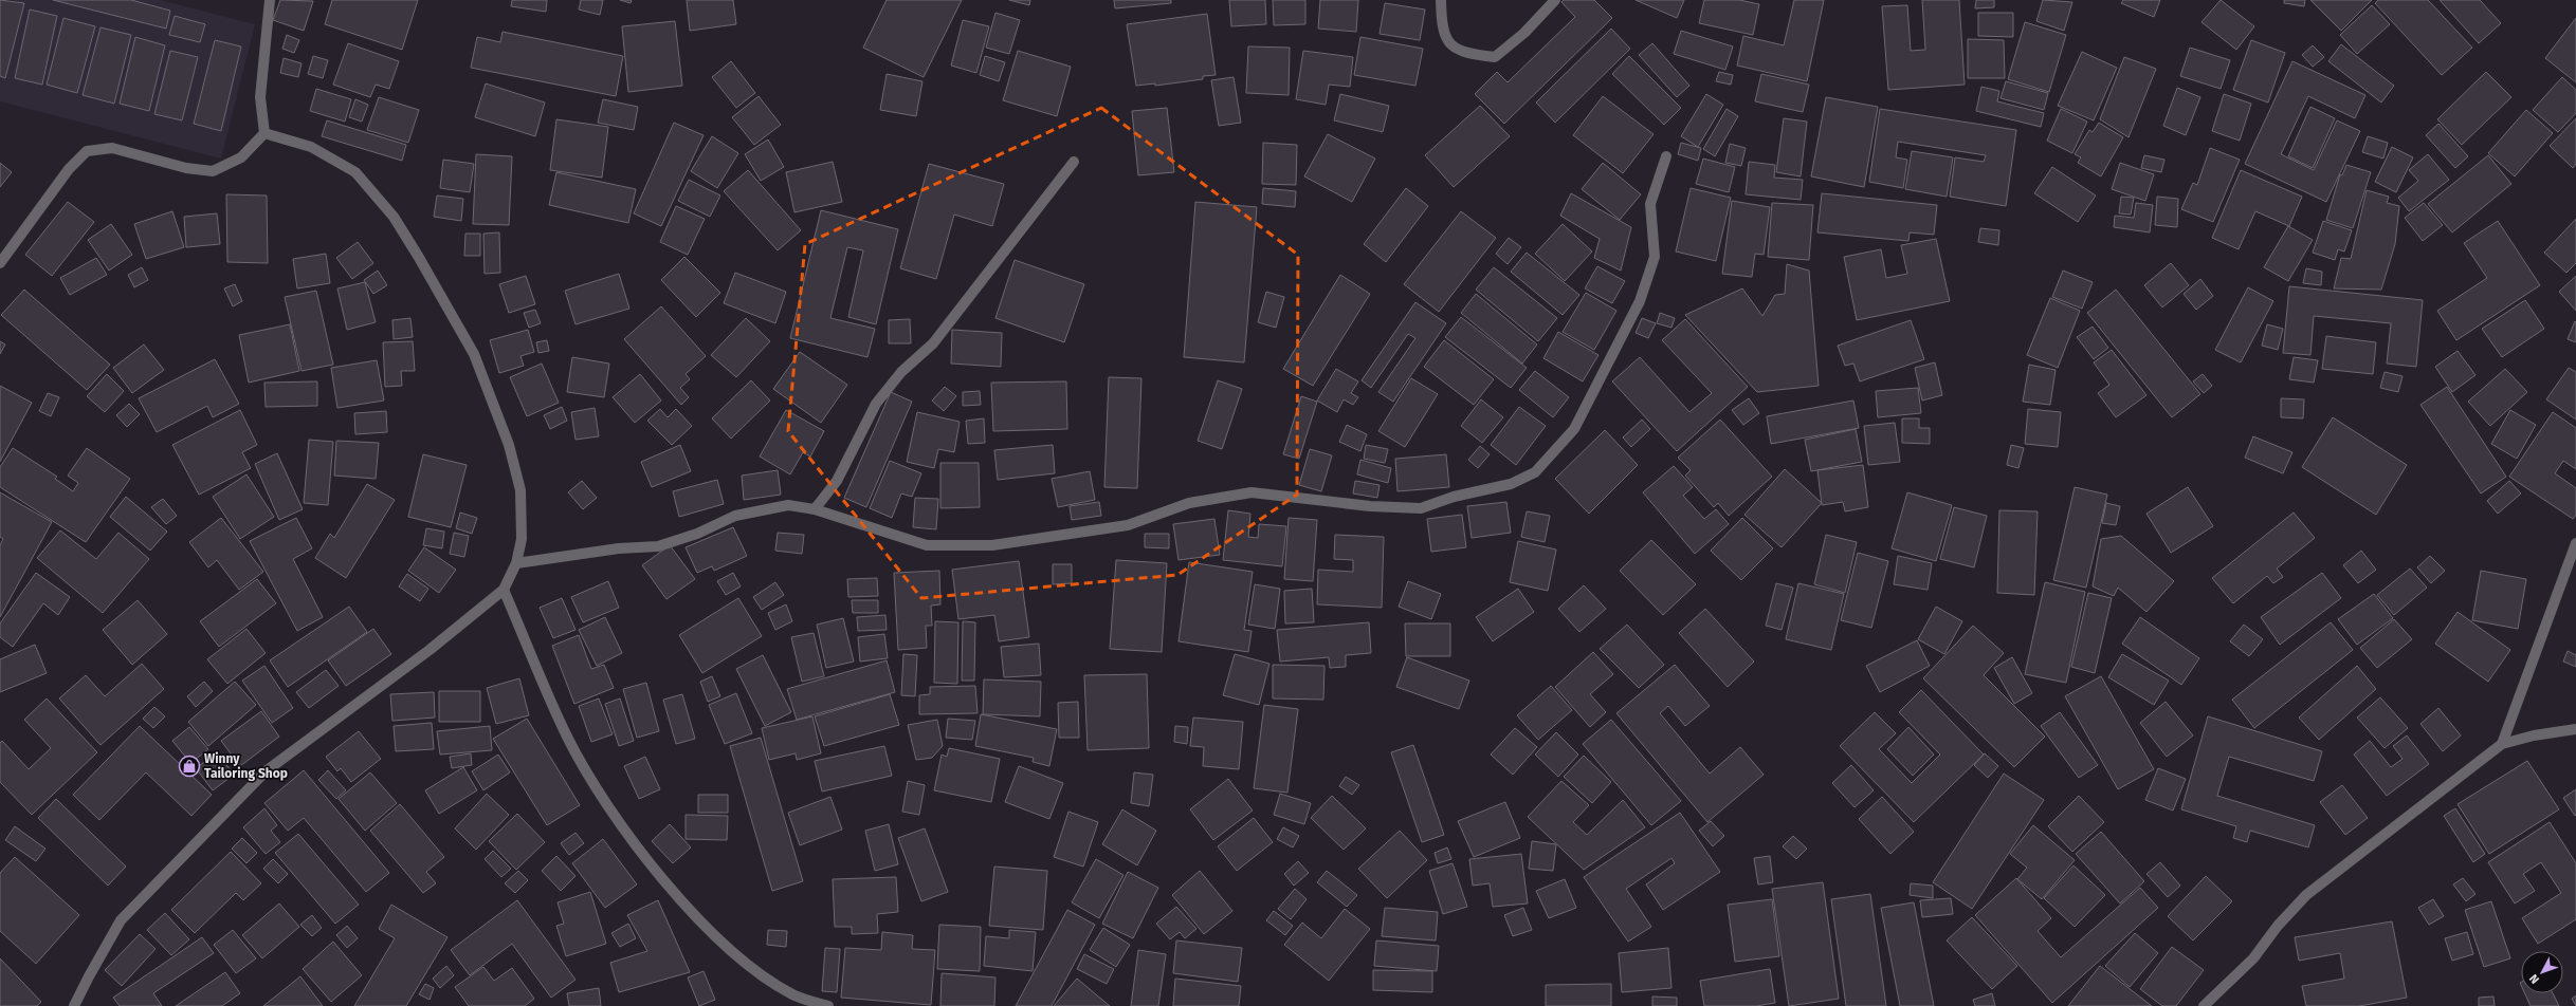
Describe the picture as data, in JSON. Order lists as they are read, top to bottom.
{
  "places": {
    "shop": ["Winny Tailoring Shop"]
  },
  "north": "bottom left"
}
